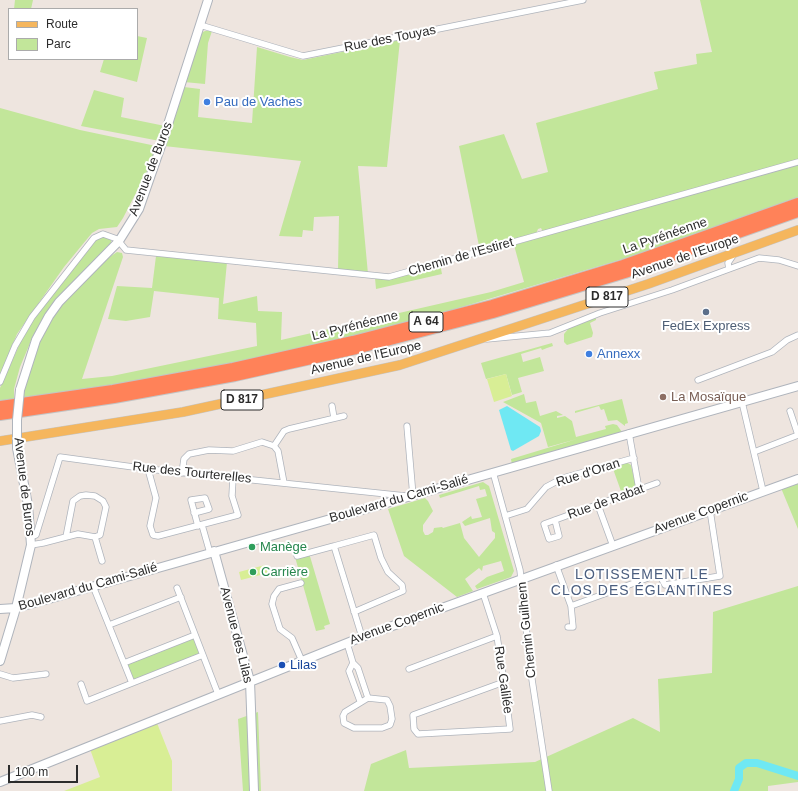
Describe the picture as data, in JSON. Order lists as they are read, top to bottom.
{
  "streets": {
    "highway": ["La Pyrénéenne", "A 64"],
    "main road": ["Avenue de l'Europe", "D 817"],
    "street": [
      "Rue des Touyas",
      "Avenue de Buros",
      "Chemin de l'Estiret",
      "Rue des Tourterelles",
      "Rue d'Oran",
      "Boulevard du Cami-Salié",
      "Rue de Rabat",
      "Avenue Copernic",
      "Chemin Guilhem",
      "Avenue des Lilas",
      "Rue Galilée"
    ]
  },
  "crossings": [
    ["Rue des Touyas", "Avenue de Buros"],
    ["Avenue de Buros", "Chemin de l'Estiret"],
    ["Avenue de Buros", "Rue des Tourterelles"],
    ["Avenue de Buros", "Boulevard du Cami-Salié"],
    ["Rue des Tourterelles", "Boulevard du Cami-Salié"],
    ["Rue d'Oran", "Chemin Guilhem"],
    ["Boulevard du Cami-Salié", "Chemin Guilhem"],
    ["Boulevard du Cami-Salié", "Avenue des Lilas"],
    ["Avenue Copernic", "Chemin Guilhem"],
    ["Avenue Copernic", "Avenue des Lilas"],
    ["Avenue Copernic", "Rue Galilée"]
  ],
  "districts": ["LOTISSEMENT LE CLOS DES ÉGLANTINES"],
  "places": [
    "Pau de Vaches",
    "FedEx Express",
    "Annexx",
    "La Mosaïque",
    "Manège",
    "Carrière",
    "Lilas"
  ],
  "legend": ["Route", "Parc"],
  "scale_bar": "100 m"
}
